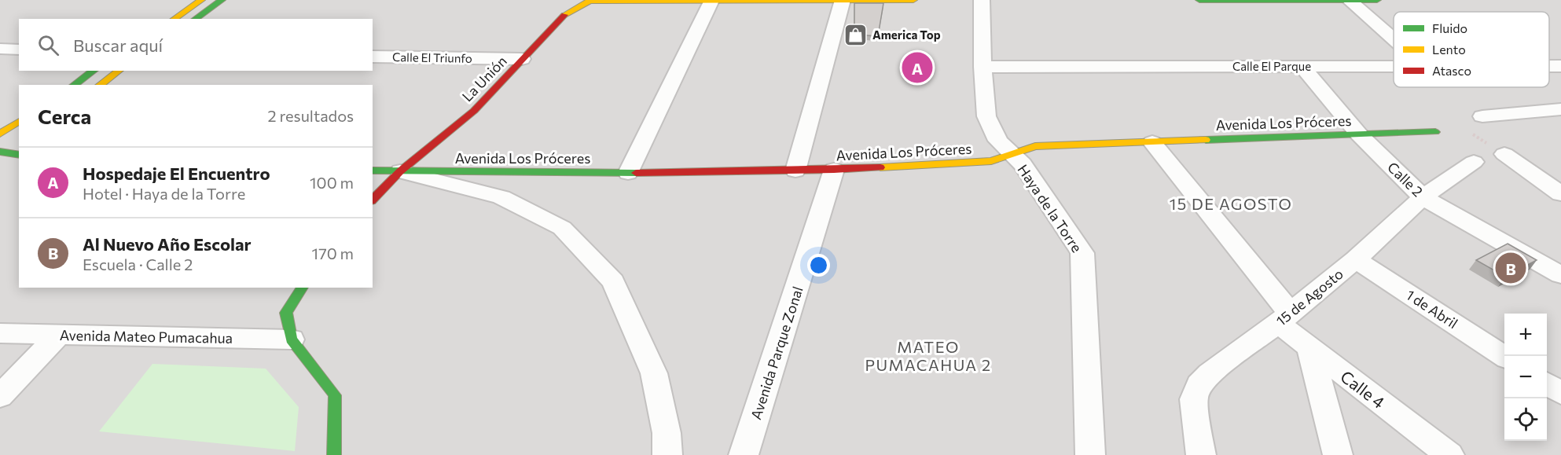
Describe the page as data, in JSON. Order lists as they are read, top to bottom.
{
  "streets": {
    "street": [
      "Calle El Triunfo",
      "Calle El Parque",
      "La Unión",
      "Avenida Los Próceres",
      "Calle 2",
      "Haya de la Torre",
      "15 de Agosto",
      "1 de Abril",
      "Avenida Mateo Pumacahua",
      "Avenida Parque Zonal",
      "Calle 4"
    ]
  },
  "crossings": [
    ["Calle El Triunfo", "La Unión"],
    ["Calle El Parque", "Calle 2"],
    ["Calle El Parque", "Haya de la Torre"],
    ["La Unión", "Avenida Los Próceres"],
    ["Avenida Los Próceres", "Calle 2"],
    ["Avenida Los Próceres", "Haya de la Torre"],
    ["Avenida Los Próceres", "Avenida Parque Zonal"],
    ["Avenida Los Próceres", "Calle 4"],
    ["Calle 2", "15 de Agosto"],
    ["15 de Agosto", "1 de Abril"],
    ["15 de Agosto", "Calle 4"]
  ],
  "districts": ["15 DE AGOSTO", "MATEO PUMACAHUA 2"],
  "places": {
    "shop": ["America Top"]
  },
  "legend": ["Fluido", "Lento", "Atasco"],
  "page": {
    "search": "Buscar aquí",
    "pins": ["A", "B"],
    "heading": ["Cerca", "2 resultados"],
    "list": [
      {
        "mark": "A",
        "name": "Hospedaje El Encuentro",
        "note": "Hotel · Haya de la Torre",
        "value": "100 m"
      },
      {
        "mark": "B",
        "name": "Al Nuevo Año Escolar",
        "note": "Escuela · Calle 2",
        "value": "170 m"
      }
    ],
    "map_buttons": ["+", "−"]
  }
}
